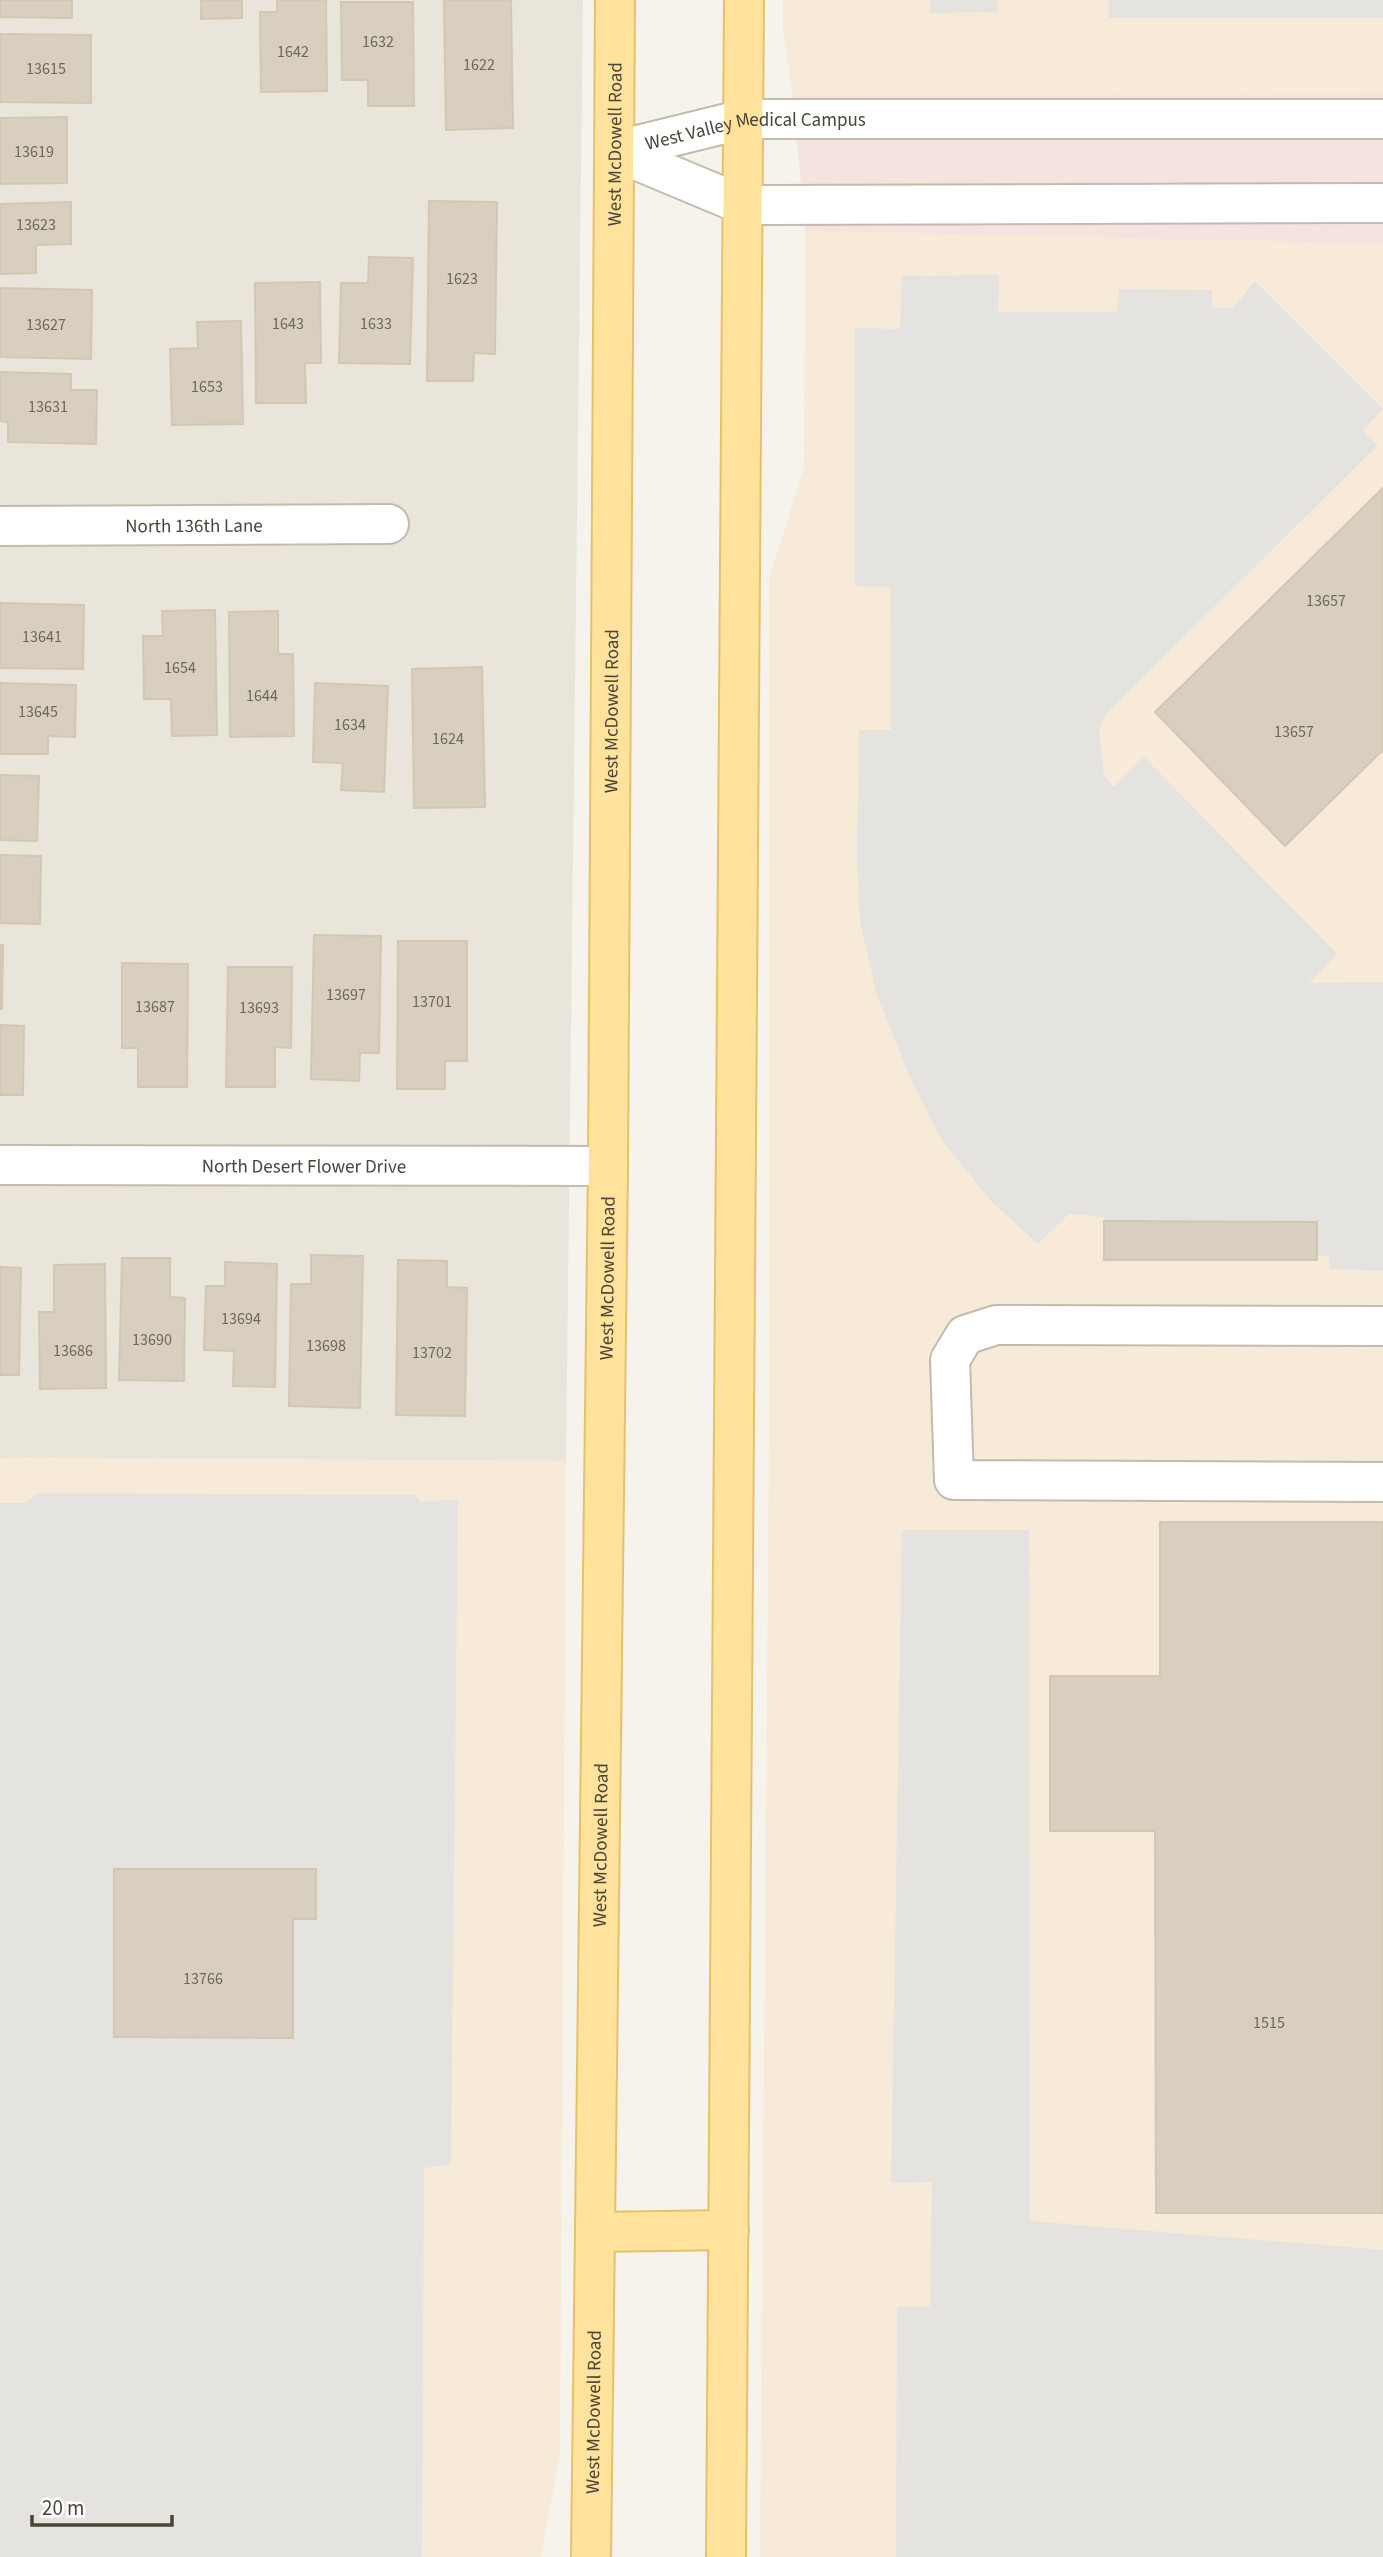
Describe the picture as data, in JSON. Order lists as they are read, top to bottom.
{
  "streets": {
    "main road": ["West McDowell Road"],
    "street": ["West Valley Medical Campus", "North 136th Lane", "North Desert Flower Drive"]
  },
  "crossings": [
    ["West Valley Medical Campus", "West McDowell Road"],
    ["West McDowell Road", "North Desert Flower Drive"]
  ],
  "house_numbers": [
    "1632",
    "1642",
    "1622",
    "13615",
    "13619",
    "13623",
    "1623",
    "1643",
    "1633",
    "13627",
    "1653",
    "13631",
    "13657",
    "13641",
    "1654",
    "1644",
    "13645",
    "1634",
    "13657",
    "1624",
    "13697",
    "13701",
    "13687",
    "13693",
    "13694",
    "13690",
    "13698",
    "13686",
    "13702",
    "13766",
    "1515"
  ],
  "scale_bar": "20 m"
}
